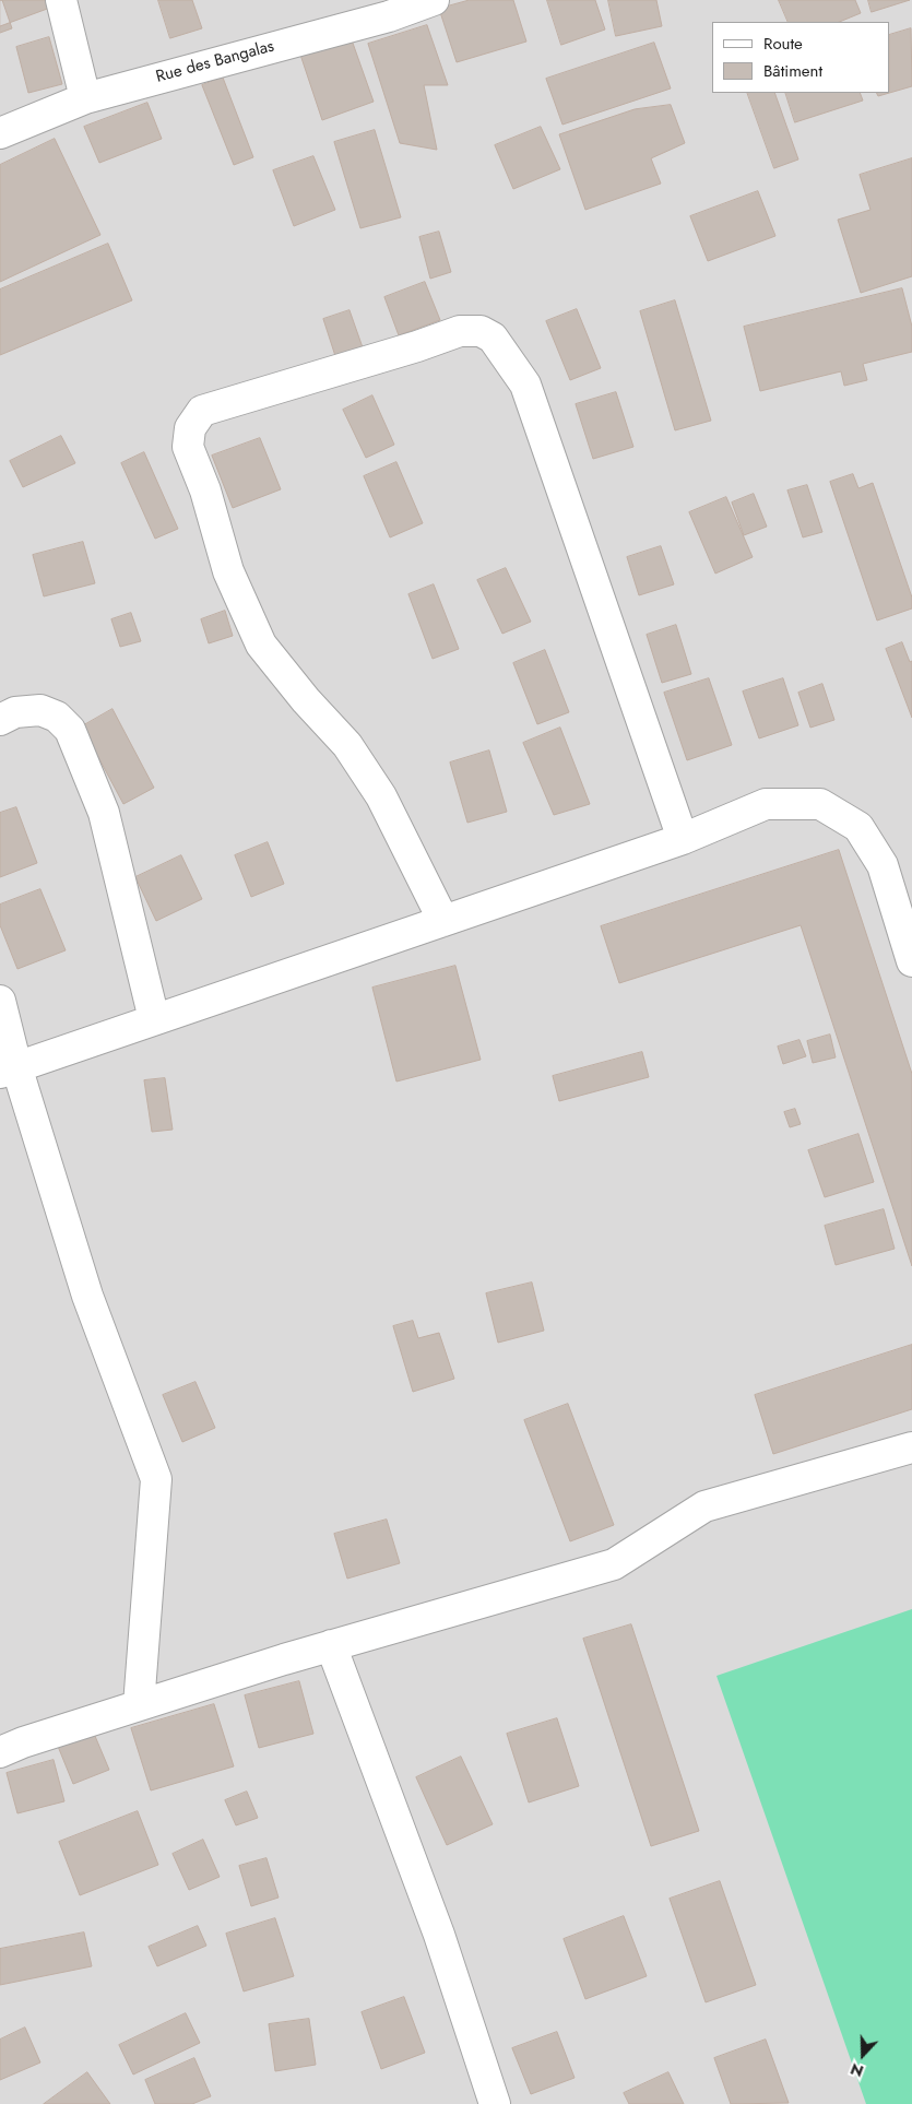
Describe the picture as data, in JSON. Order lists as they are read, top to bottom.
{
  "streets": {
    "street": ["Rue des Bangalas"]
  },
  "legend": ["Route", "Bâtiment"],
  "north": "bottom"
}
